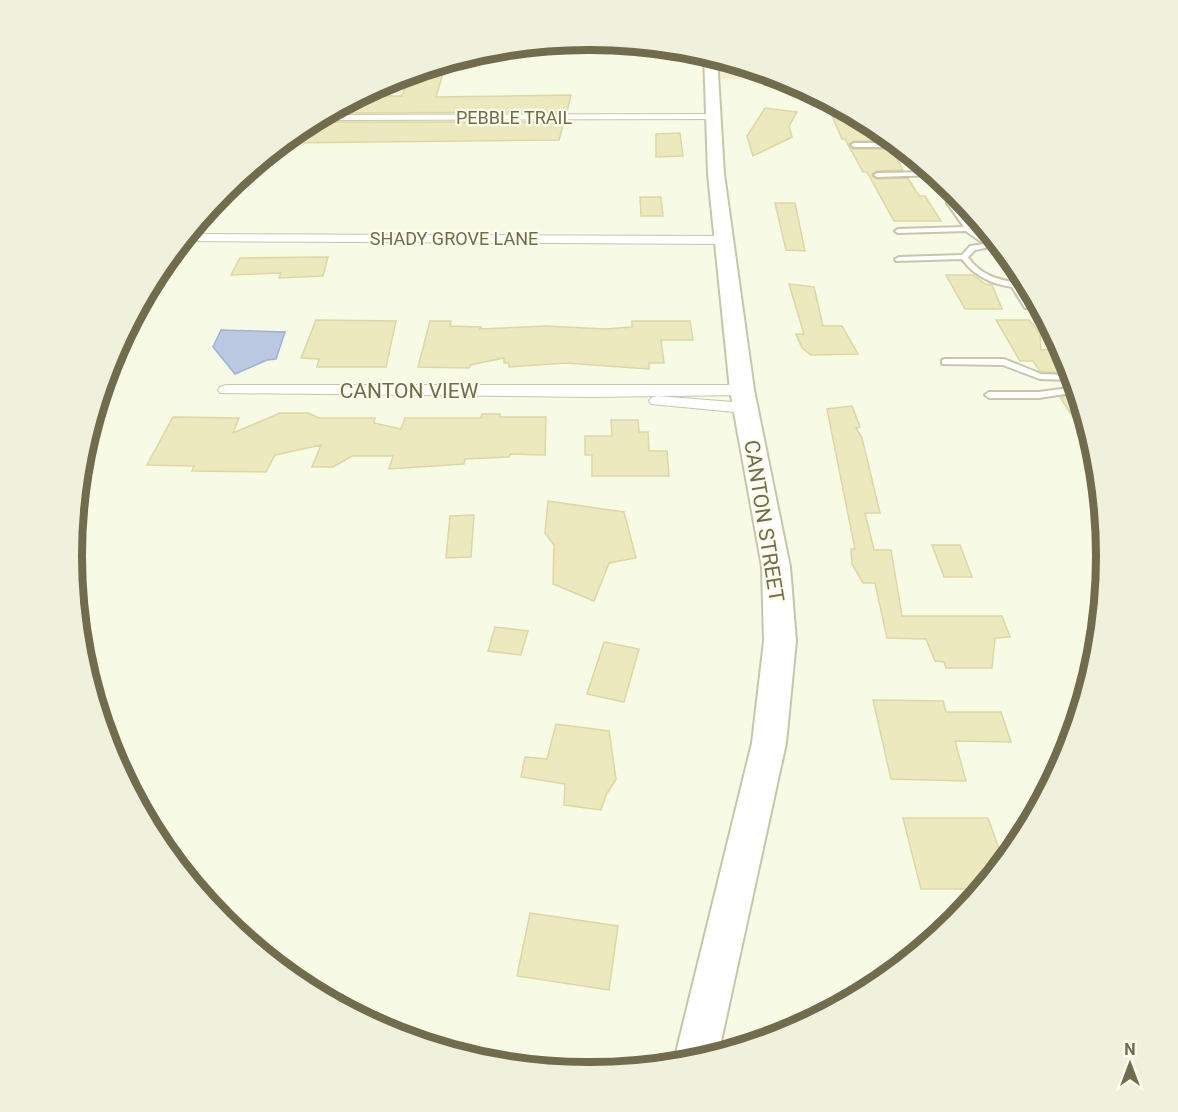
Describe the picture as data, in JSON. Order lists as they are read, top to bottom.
{
  "streets": {
    "street": [
      "PEBBLE TRAIL",
      "SHADY GROVE LANE",
      "CANTON VIEW",
      "CANTON STREET"
    ]
  },
  "crossings": [
    ["PEBBLE TRAIL", "CANTON STREET"],
    ["SHADY GROVE LANE", "CANTON STREET"],
    ["CANTON VIEW", "CANTON STREET"]
  ],
  "north": "top"
}
